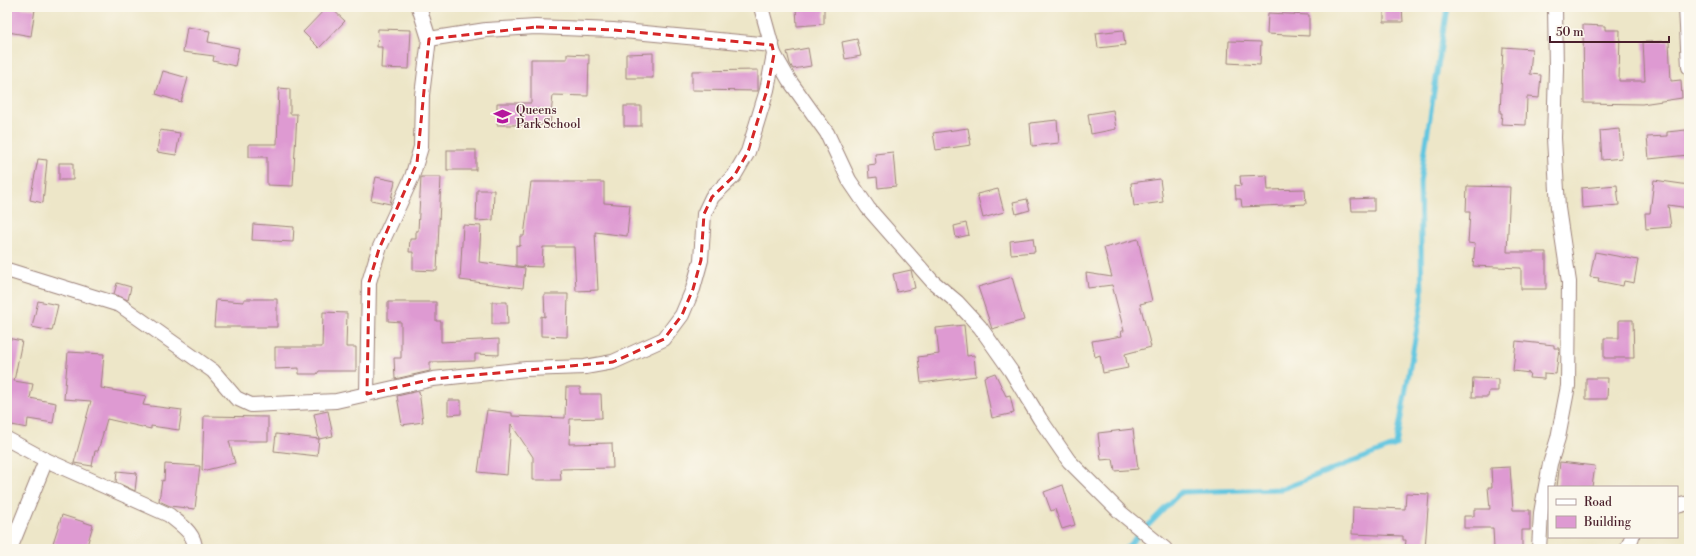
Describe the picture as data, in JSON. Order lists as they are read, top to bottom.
{
  "places": {
    "school or university": ["Queens Park School"]
  },
  "legend": ["Road", "Building"],
  "scale_bar": "50 m"
}
